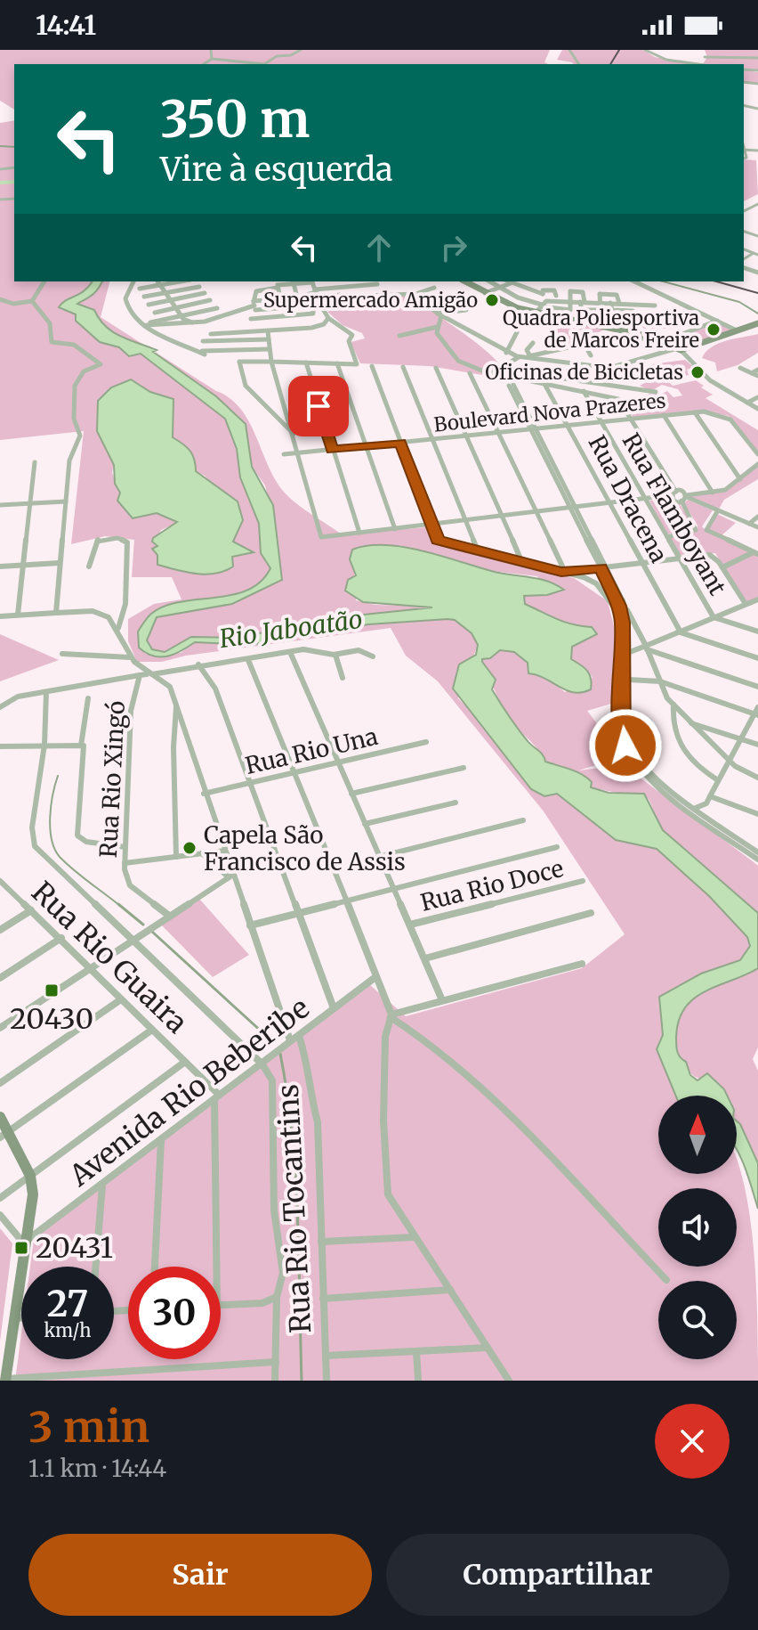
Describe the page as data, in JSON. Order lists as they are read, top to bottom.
{
  "streets": {
    "street": [
      "Boulevard Nova Prazeres",
      "Rua Dracena",
      "Rua Flamboyant",
      "Rua Rio Una",
      "Rua Rio Xingó",
      "Rua Rio Doce",
      "Rua Rio Guaira",
      "Avenida Rio Beberibe",
      "Rua Rio Tocantins"
    ]
  },
  "crossings": [
    ["Boulevard Nova Prazeres", "Rua Dracena"],
    ["Boulevard Nova Prazeres", "Rua Flamboyant"],
    ["Rua Rio Guaira", "Avenida Rio Beberibe"],
    ["Avenida Rio Beberibe", "Rua Rio Tocantins"]
  ],
  "water": ["Rio Jaboatão"],
  "places": {
    "other": [
      "Supermercado Amigão",
      "Quadra Poliesportiva de Marcos Freire",
      "Oficinas de Bicicletas",
      "Capela São Francisco de Assis"
    ],
    "transit": ["20430", "20431"]
  },
  "north": "top",
  "page": {
    "status": "14:41",
    "turn": ["350 m", "Vire à esquerda"],
    "speed": "27 km/h",
    "limit": "30",
    "heading": ["3 min", "1.1 km · 14:44"],
    "buttons": ["Sair", "Compartilhar"]
  }
}
